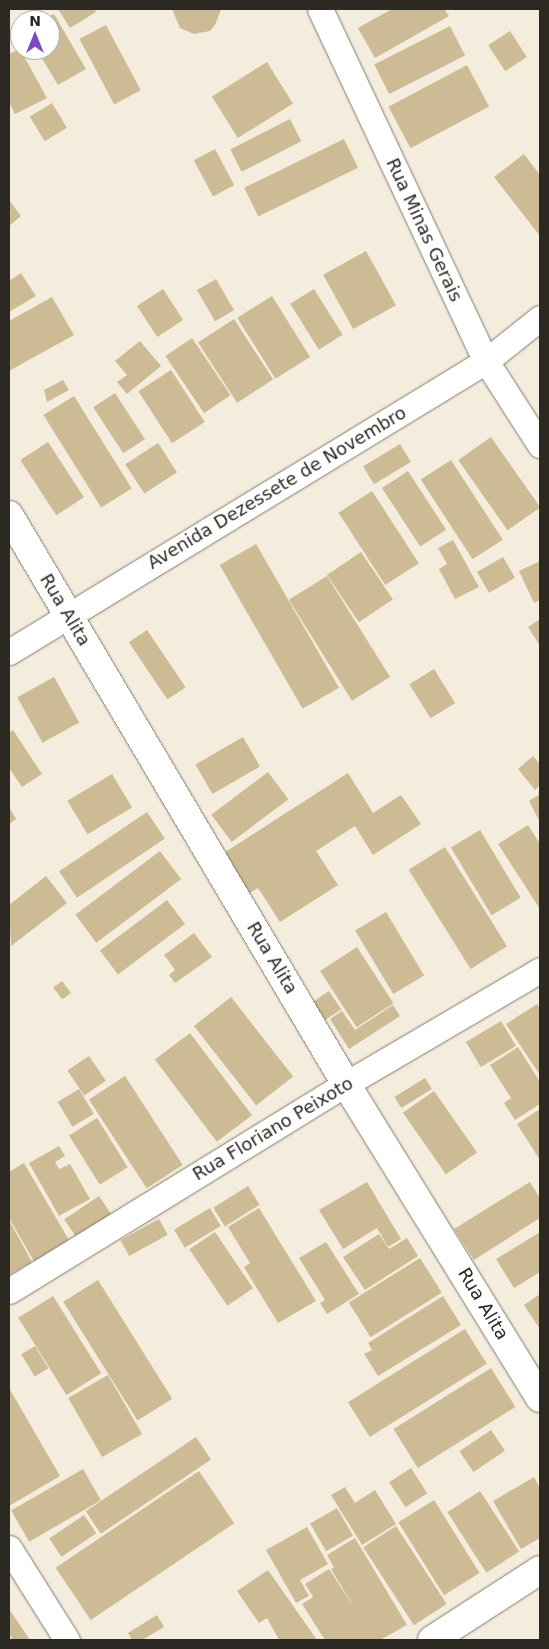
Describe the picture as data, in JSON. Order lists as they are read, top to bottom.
{
  "streets": {
    "street": [
      "Rua Minas Gerais",
      "Avenida Dezessete de Novembro",
      "Rua Alita",
      "Rua Floriano Peixoto"
    ]
  },
  "crossings": [
    ["Rua Minas Gerais", "Avenida Dezessete de Novembro"],
    ["Avenida Dezessete de Novembro", "Rua Alita"],
    ["Rua Alita", "Rua Floriano Peixoto"]
  ],
  "north": "top"
}
